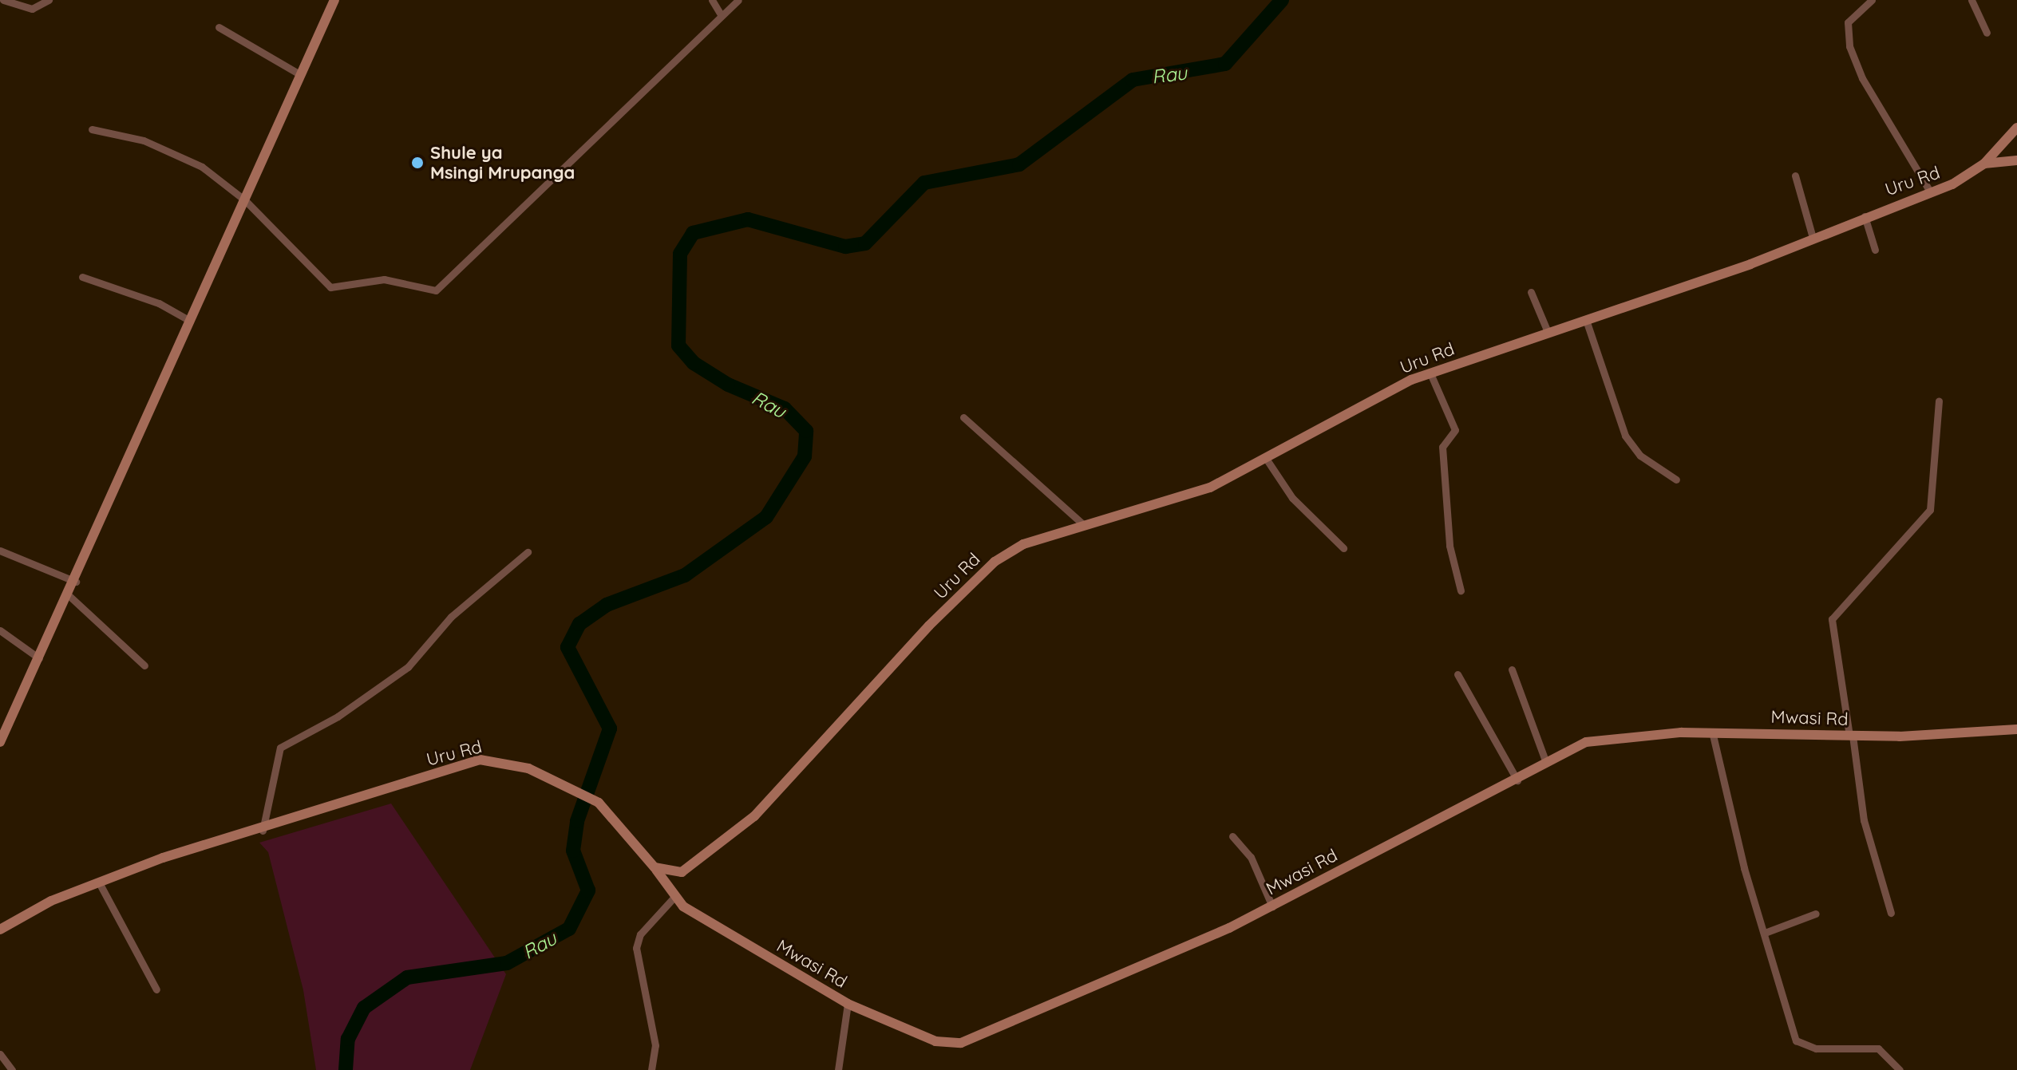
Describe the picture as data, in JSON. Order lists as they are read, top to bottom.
{
  "streets": {
    "street": ["Uru Rd", "Mwasi Rd"]
  },
  "crossings": [
    ["Uru Rd", "Mwasi Rd"]
  ],
  "water": ["Rau"],
  "places": ["Shule ya Msingi Mrupanga"]
}
